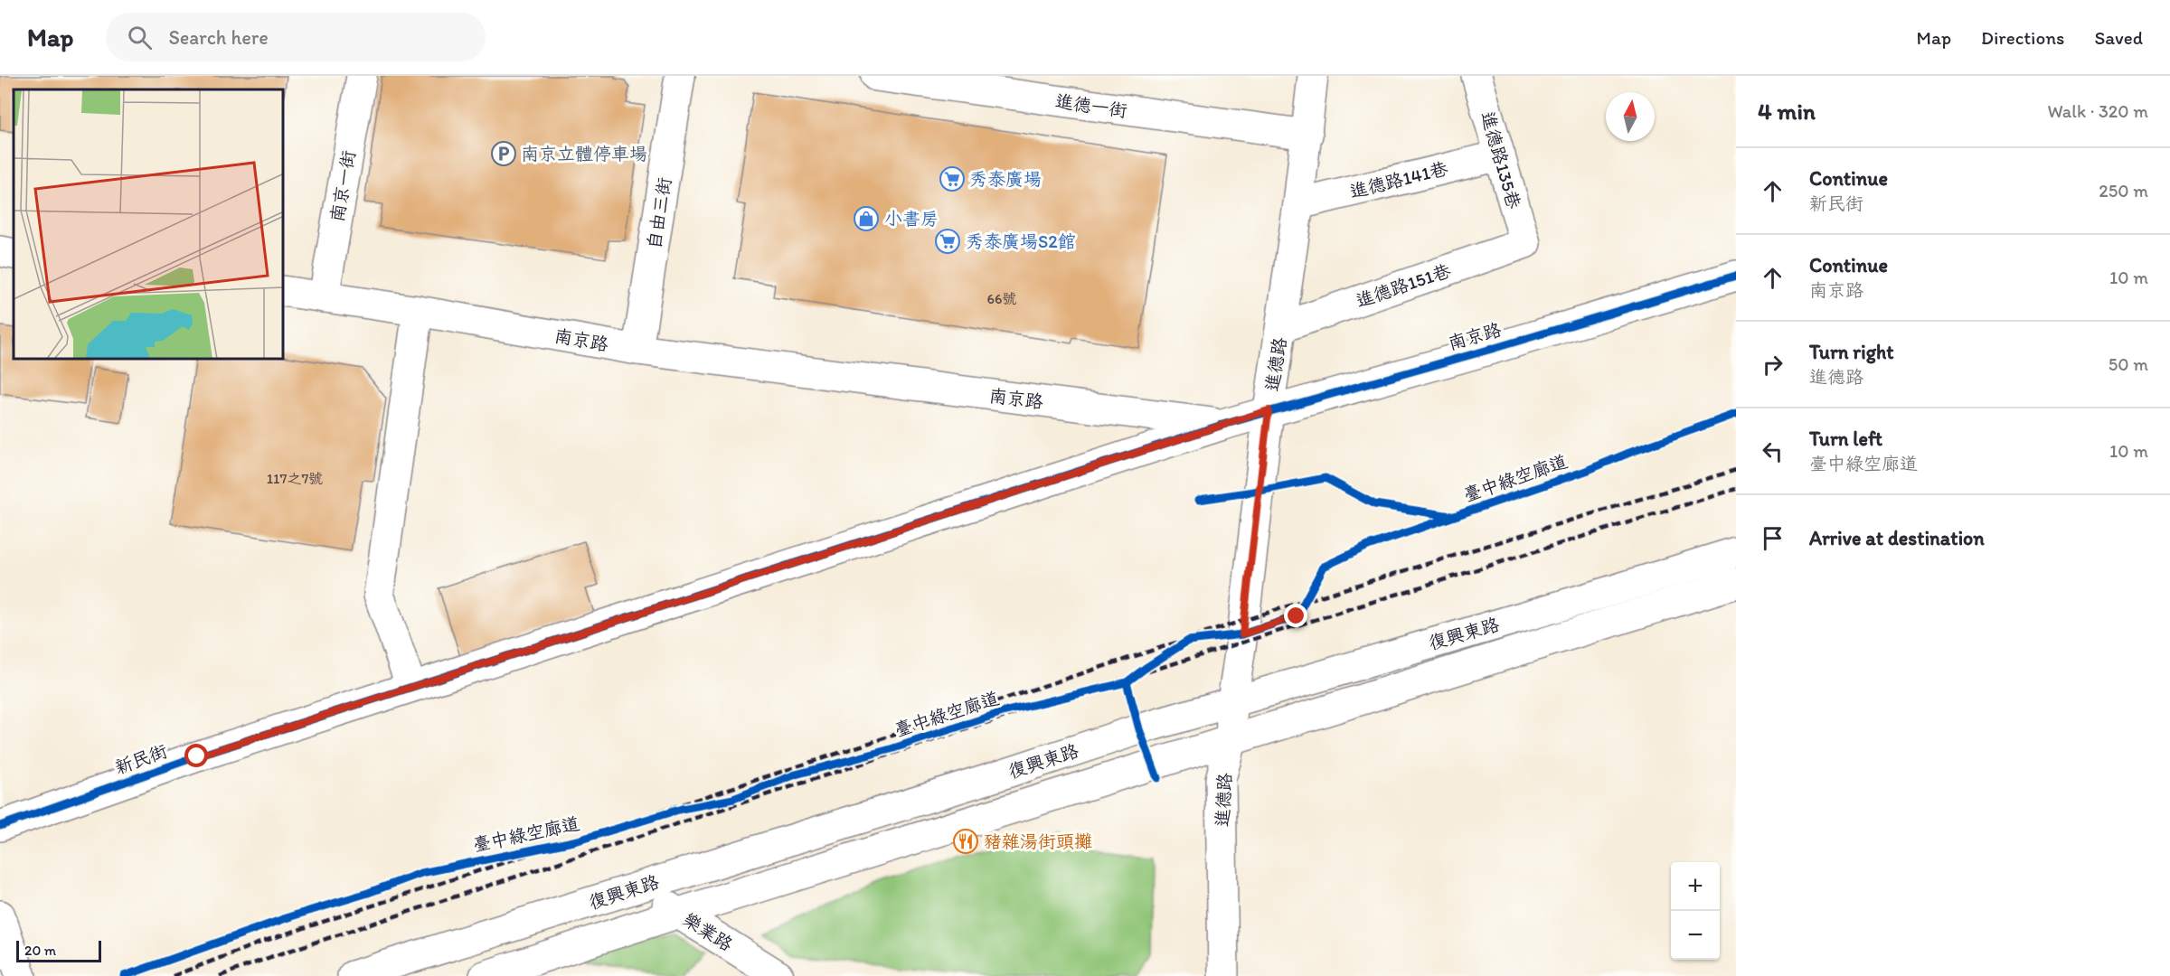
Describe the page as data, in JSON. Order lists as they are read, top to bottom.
{
  "streets": {
    "street": [
      "進德一街",
      "進德路135巷",
      "進德路141巷",
      "南京一街",
      "自由三街",
      "進德路151巷",
      "南京路",
      "進德路",
      "復興東路",
      "新民街",
      "樂業路"
    ],
    "cycle path": ["臺中綠空廊道"]
  },
  "crossings": [
    ["進德一街", "進德路"],
    ["進德路135巷", "進德路141巷"],
    ["進德路135巷", "進德路151巷"],
    ["進德路141巷", "進德路"],
    ["南京一街", "南京路"],
    ["自由三街", "南京路"],
    ["進德路151巷", "進德路"],
    ["南京路", "進德路"],
    ["南京路", "新民街"],
    ["進德路", "復興東路"],
    ["復興東路", "樂業路"]
  ],
  "places": {
    "parking": ["南京立體停車場"],
    "supermarket": ["秀泰廣場", "秀泰廣場S2館"],
    "shop": ["小書房"],
    "restaurant": ["豬雜湯街頭攤"]
  },
  "house_numbers": ["66號", "117之7號"],
  "scale_bar": "20 m",
  "north": "top",
  "page": {
    "header": "Map",
    "search": "Search here",
    "nav": ["Map", "Directions", "Saved"],
    "heading": ["4 min", "Walk · 320 m"],
    "list": [
      ["Continue", "新民街", "250 m"],
      ["Continue", "南京路", "10 m"],
      ["Turn right", "進德路", "50 m"],
      ["Turn left", "臺中綠空廊道", "10 m"],
      "Arrive at destination"
    ],
    "map_buttons": ["+", "−"],
    "scale": "20 m"
  }
}
